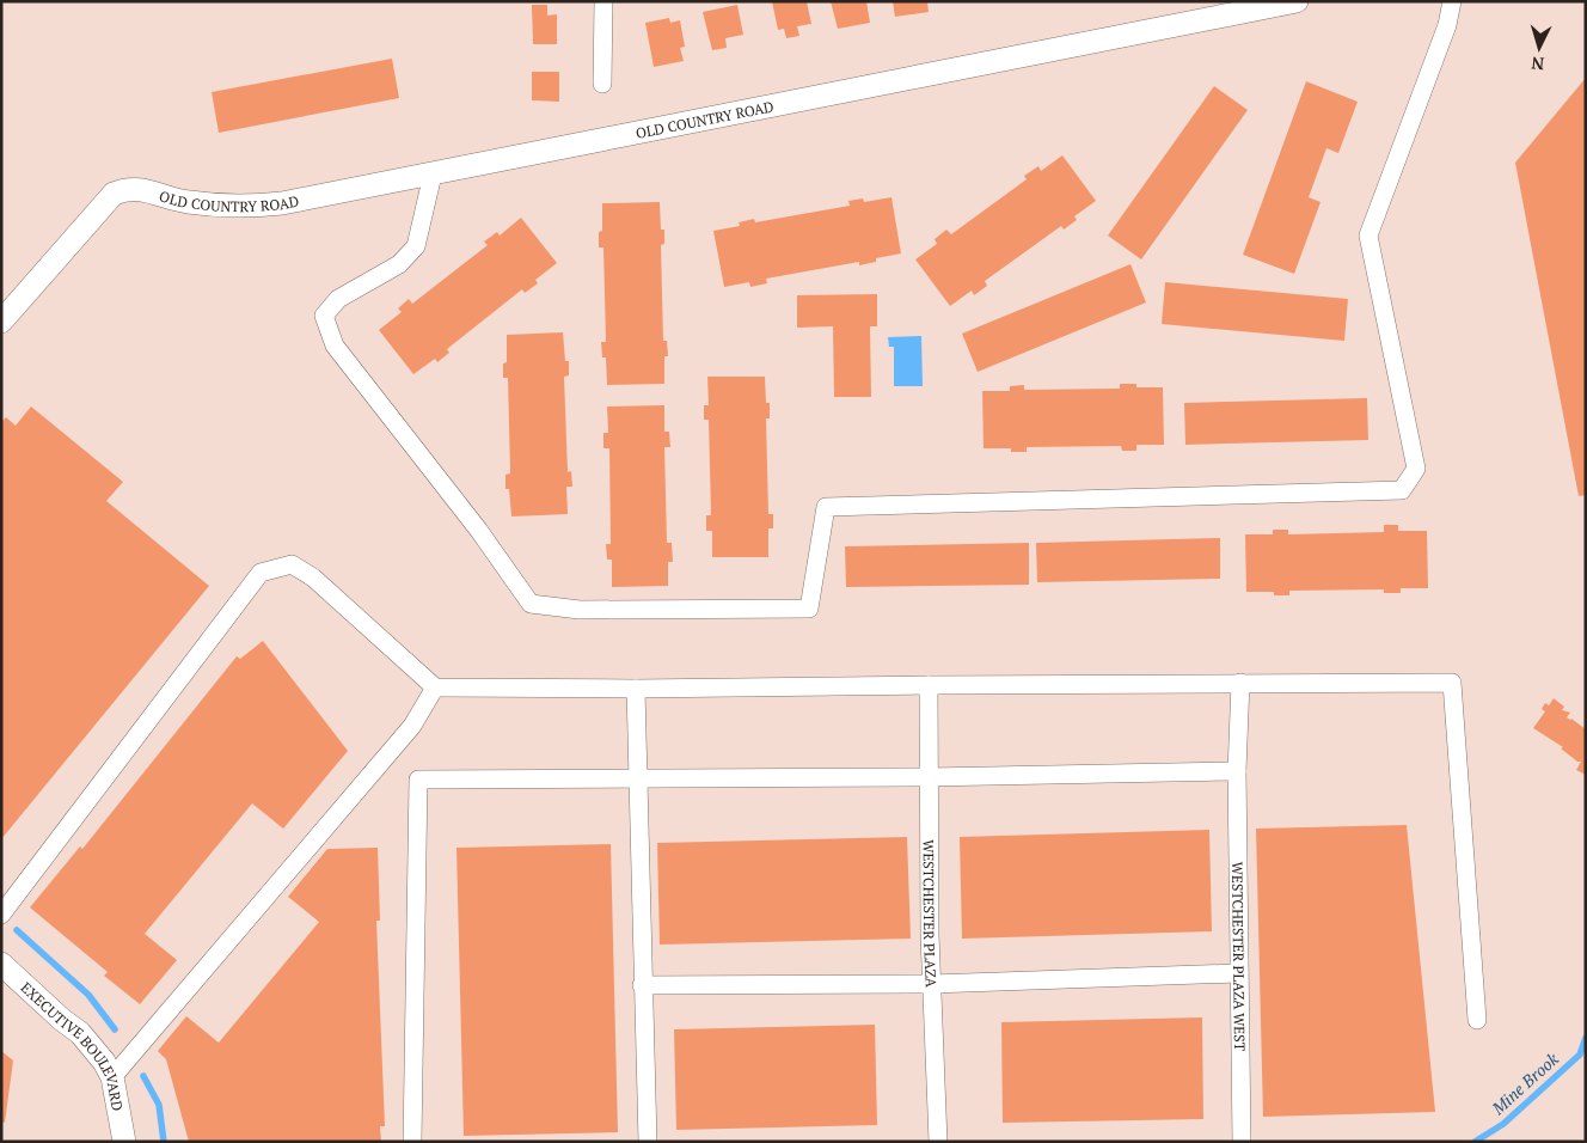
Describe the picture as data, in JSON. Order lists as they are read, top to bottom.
{
  "streets": {
    "street": [
      "OLD COUNTRY ROAD",
      "WESTCHESTER PLAZA",
      "WESTCHESTER PLAZA WEST",
      "EXECUTIVE BOULEVARD"
    ]
  },
  "water": ["Mine Brook"],
  "north": "bottom"
}
